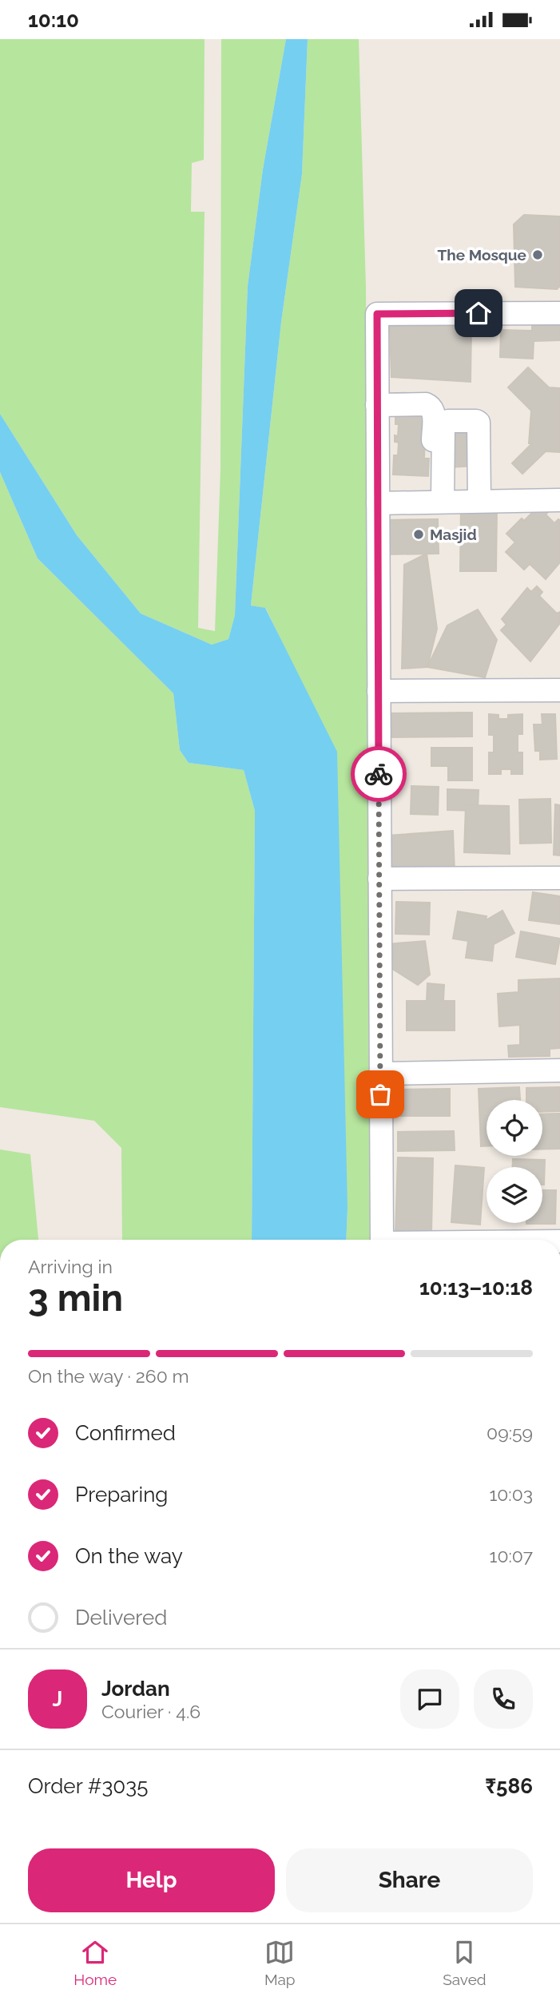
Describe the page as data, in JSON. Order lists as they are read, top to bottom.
{
  "places": ["The Mosque", "Masjid"],
  "page": {
    "status": "10:10",
    "heading": ["3 min", "Arriving in", "10:13–10:18"],
    "panel": [
      "Jordan",
      "Courier · 4.6",
      "Order #3035",
      "₹586"
    ],
    "bar": "On the way · 260 m",
    "list": [
      ["Confirmed", "09:59"],
      ["Preparing", "10:03"],
      ["On the way", "10:07"],
      "Delivered"
    ],
    "round": "J",
    "buttons": ["Help", "Share"],
    "tabs": ["Home", "Map", "Saved"]
  }
}
